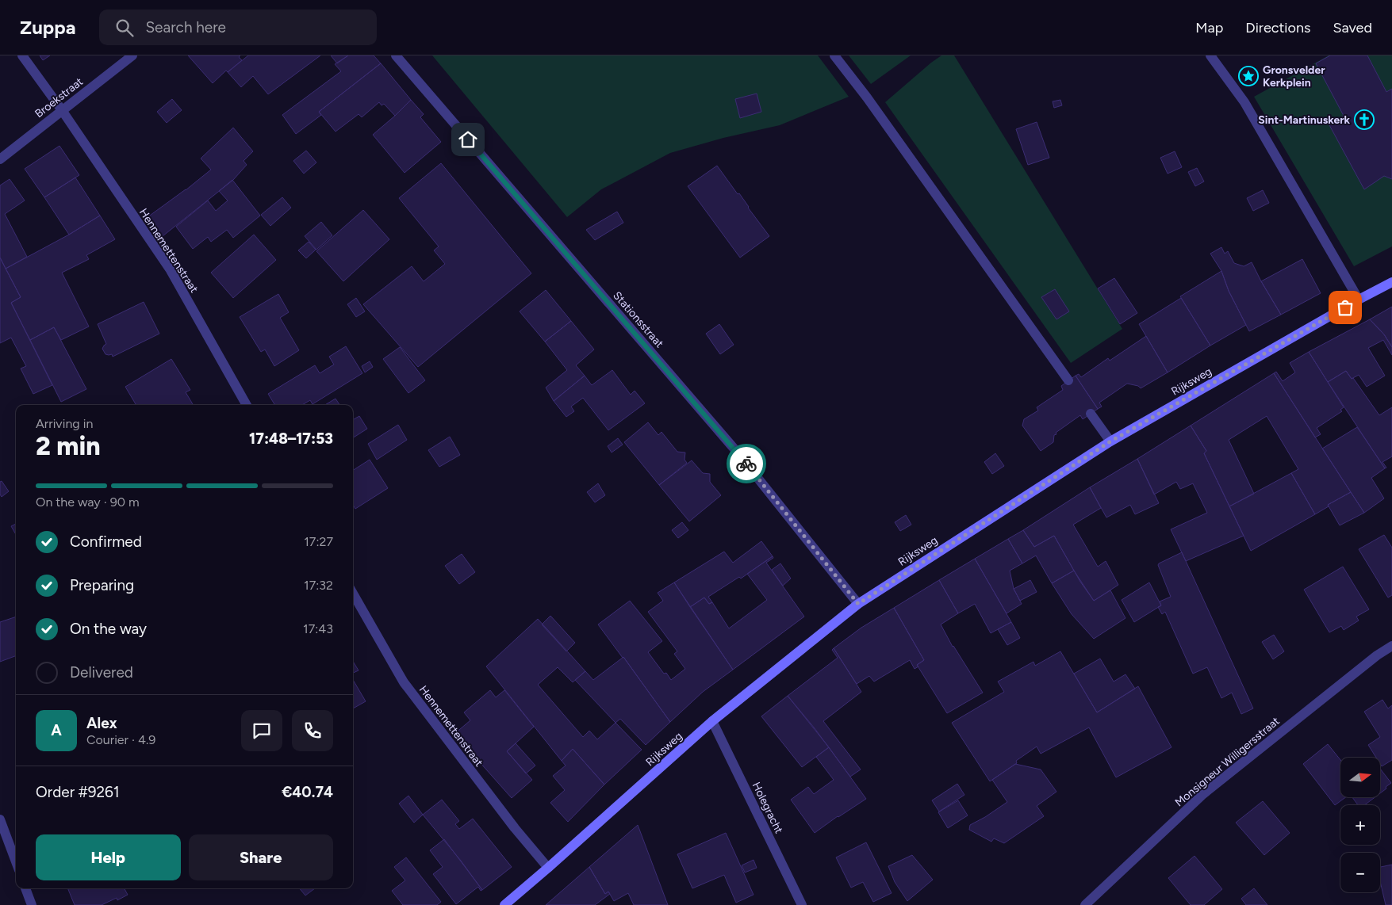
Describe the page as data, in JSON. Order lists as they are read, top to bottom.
{
  "streets": {
    "street": [
      "Broekstraat",
      "Hennemettenstraat",
      "Stationsstraat",
      "Rijksweg",
      "Monsigneur Willigersstraat",
      "Holegracht"
    ]
  },
  "crossings": [
    ["Broekstraat", "Hennemettenstraat"],
    ["Hennemettenstraat", "Rijksweg"],
    ["Stationsstraat", "Rijksweg"],
    ["Rijksweg", "Holegracht"]
  ],
  "places": {
    "place": ["Gronsvelder Kerkplein"],
    "church": ["Sint-Martinuskerk"]
  },
  "north": "right",
  "page": {
    "header": "Zuppa",
    "search": "Search here",
    "nav": ["Map", "Directions", "Saved"],
    "heading": ["2 min", "Arriving in", "17:48–17:53"],
    "panel": [
      "Alex",
      "Courier · 4.9",
      "Order #9261",
      "€40.74"
    ],
    "bar": "On the way · 90 m",
    "list": [
      ["Confirmed", "17:27"],
      ["Preparing", "17:32"],
      ["On the way", "17:43"],
      "Delivered"
    ],
    "round": "A",
    "map_buttons": ["+", "−"],
    "buttons": ["Help", "Share"]
  }
}
